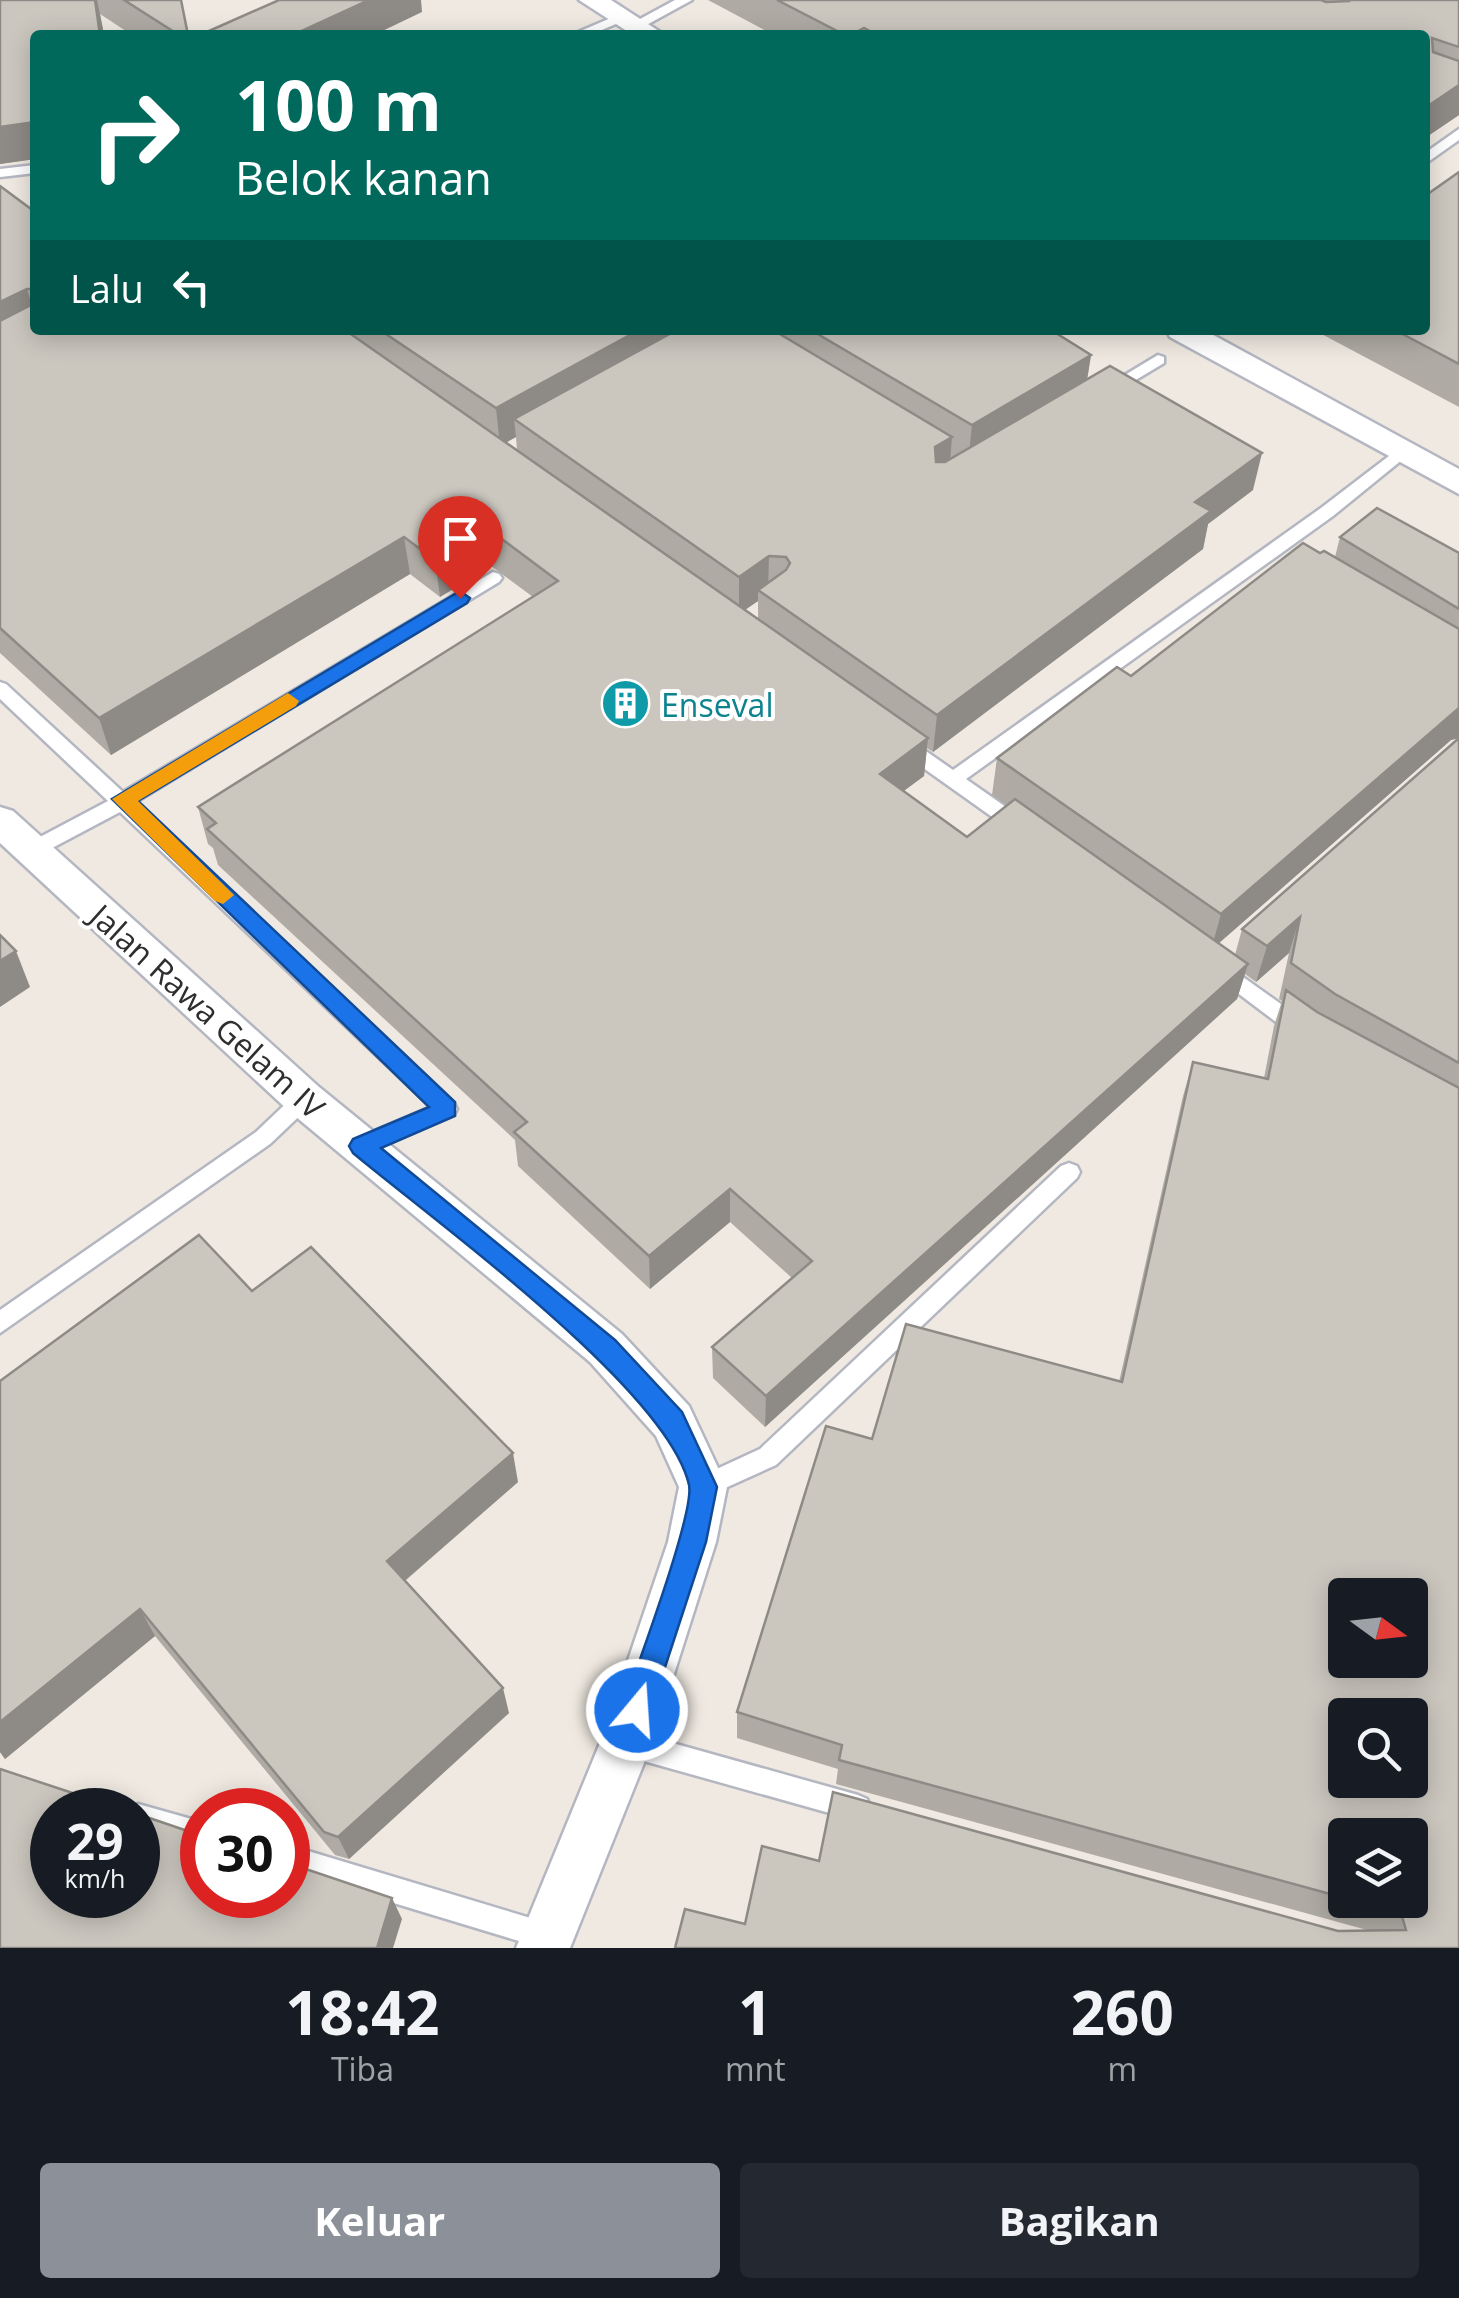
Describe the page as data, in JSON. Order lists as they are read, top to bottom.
{
  "streets": {
    "street": ["Jalan Rawa Gelam IV"]
  },
  "places": {
    "building": ["Enseval"]
  },
  "north": "right",
  "page": {
    "turn": ["100 m", "Belok kanan"],
    "then": "Lalu",
    "speed": "29 km/h",
    "limit": "30",
    "eta": [
      "18:42",
      "Tiba",
      "1",
      "mnt",
      "260",
      "m"
    ],
    "buttons": ["Keluar", "Bagikan"]
  }
}
